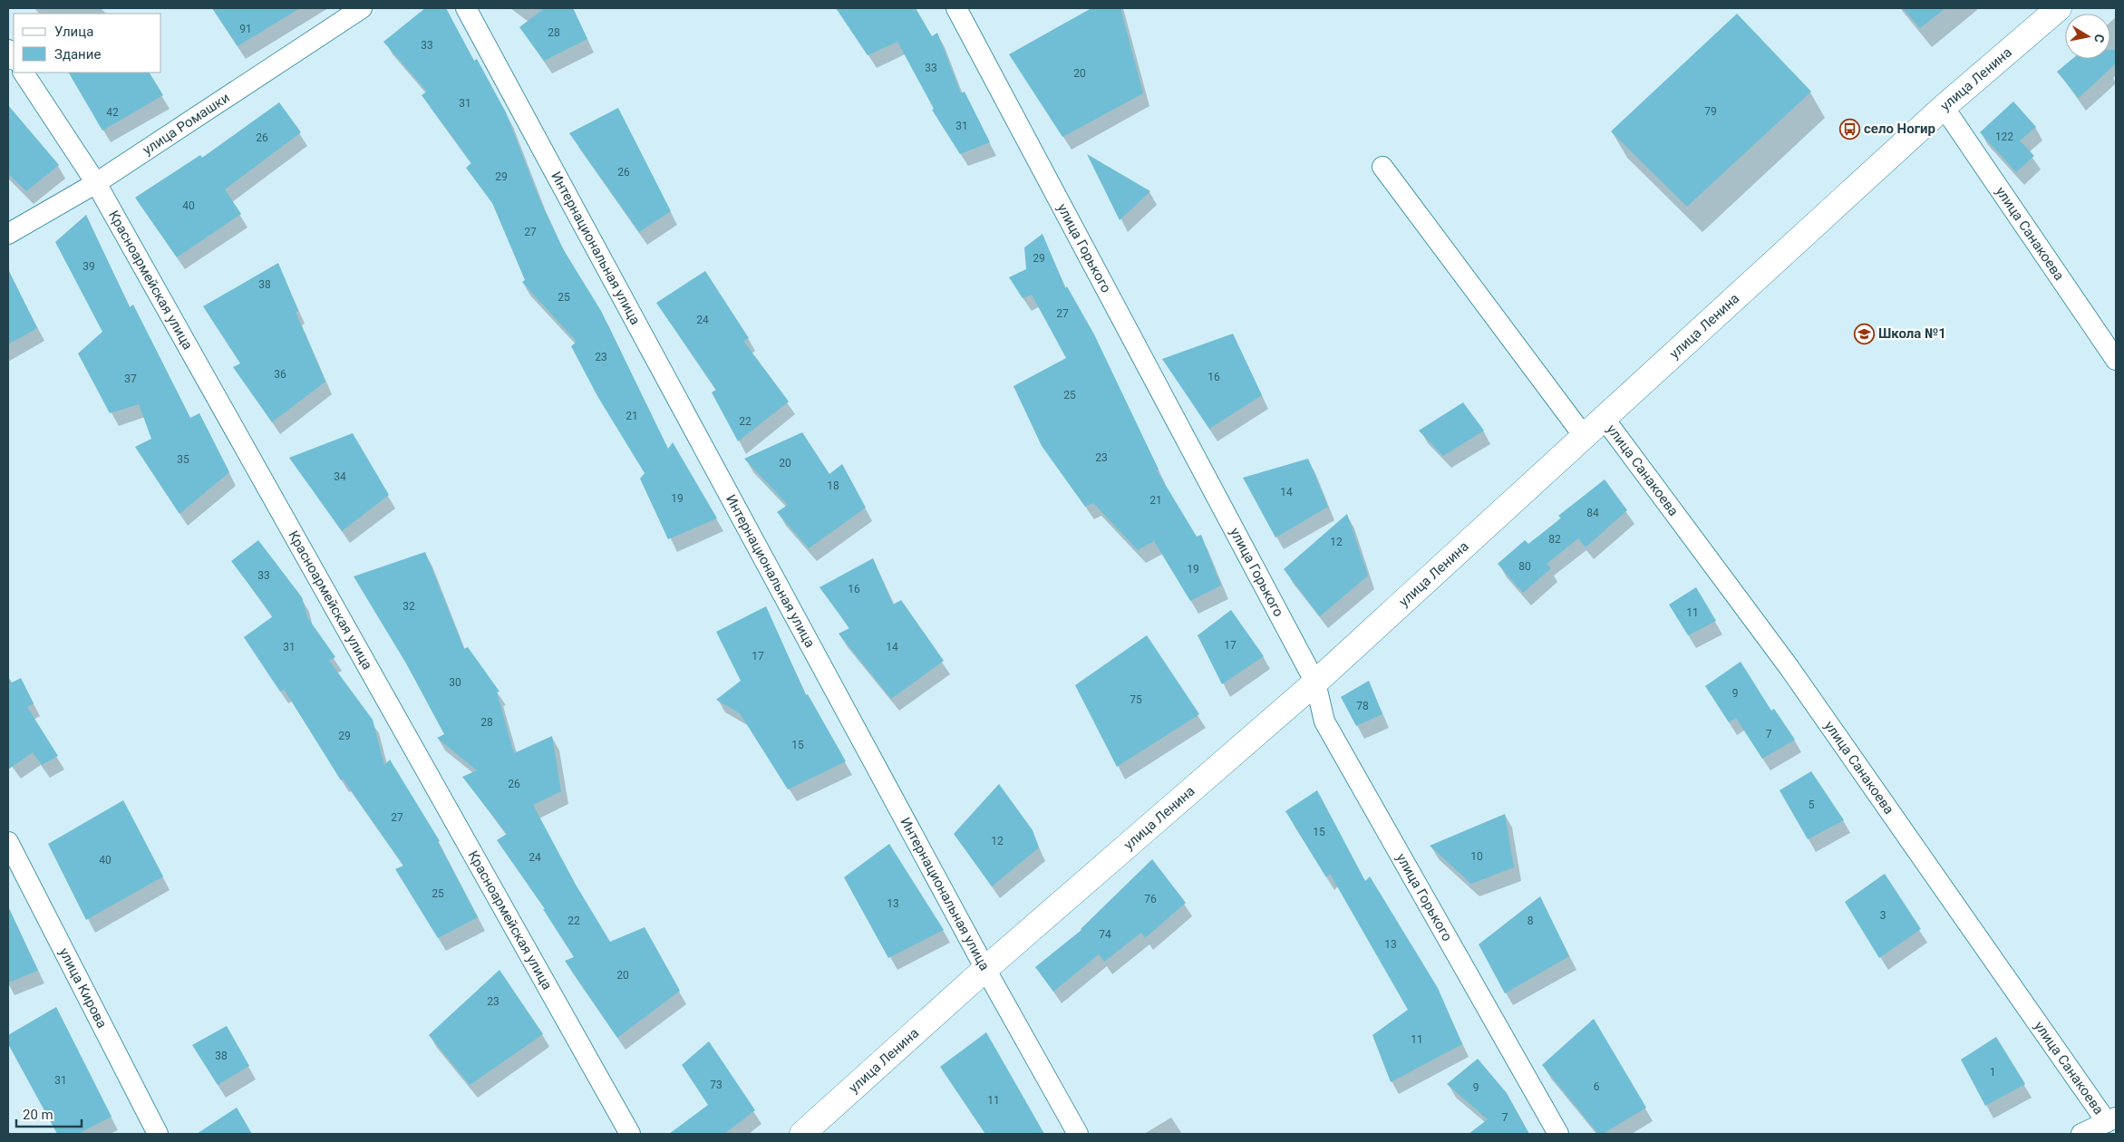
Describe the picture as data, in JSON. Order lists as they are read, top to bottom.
{
  "streets": {
    "street": [
      "улица Ленина",
      "улица Ромашки",
      "улица Санакоева",
      "Интернациональная улица",
      "улица Горького",
      "Красноармейская улица",
      "улица Кирова"
    ]
  },
  "crossings": [
    ["улица Ленина", "улица Санакоева"],
    ["улица Ленина", "Интернациональная улица"],
    ["улица Ленина", "улица Горького"],
    ["улица Ромашки", "Красноармейская улица"]
  ],
  "places": {
    "bus stop": ["село Ногир"],
    "school or university": ["Школа №1"]
  },
  "house_numbers": [
    "91",
    "28",
    "33",
    "33",
    "20",
    "31",
    "79",
    "42",
    "31",
    "122",
    "26",
    "26",
    "29",
    "40",
    "27",
    "29",
    "39",
    "38",
    "25",
    "27",
    "24",
    "23",
    "36",
    "16",
    "37",
    "25",
    "21",
    "22",
    "23",
    "35",
    "20",
    "34",
    "18",
    "14",
    "19",
    "21",
    "84",
    "82",
    "12",
    "80",
    "19",
    "33",
    "16",
    "32",
    "11",
    "17",
    "31",
    "14",
    "17",
    "30",
    "9",
    "75",
    "78",
    "28",
    "7",
    "29",
    "15",
    "26",
    "5",
    "27",
    "15",
    "12",
    "10",
    "24",
    "40",
    "25",
    "76",
    "13",
    "3",
    "22",
    "8",
    "74",
    "13",
    "20",
    "23",
    "11",
    "38",
    "1",
    "31",
    "73",
    "6",
    "9",
    "11",
    "7"
  ],
  "legend": ["Улица", "Здание"],
  "scale_bar": "20 m",
  "north": "right"
}
